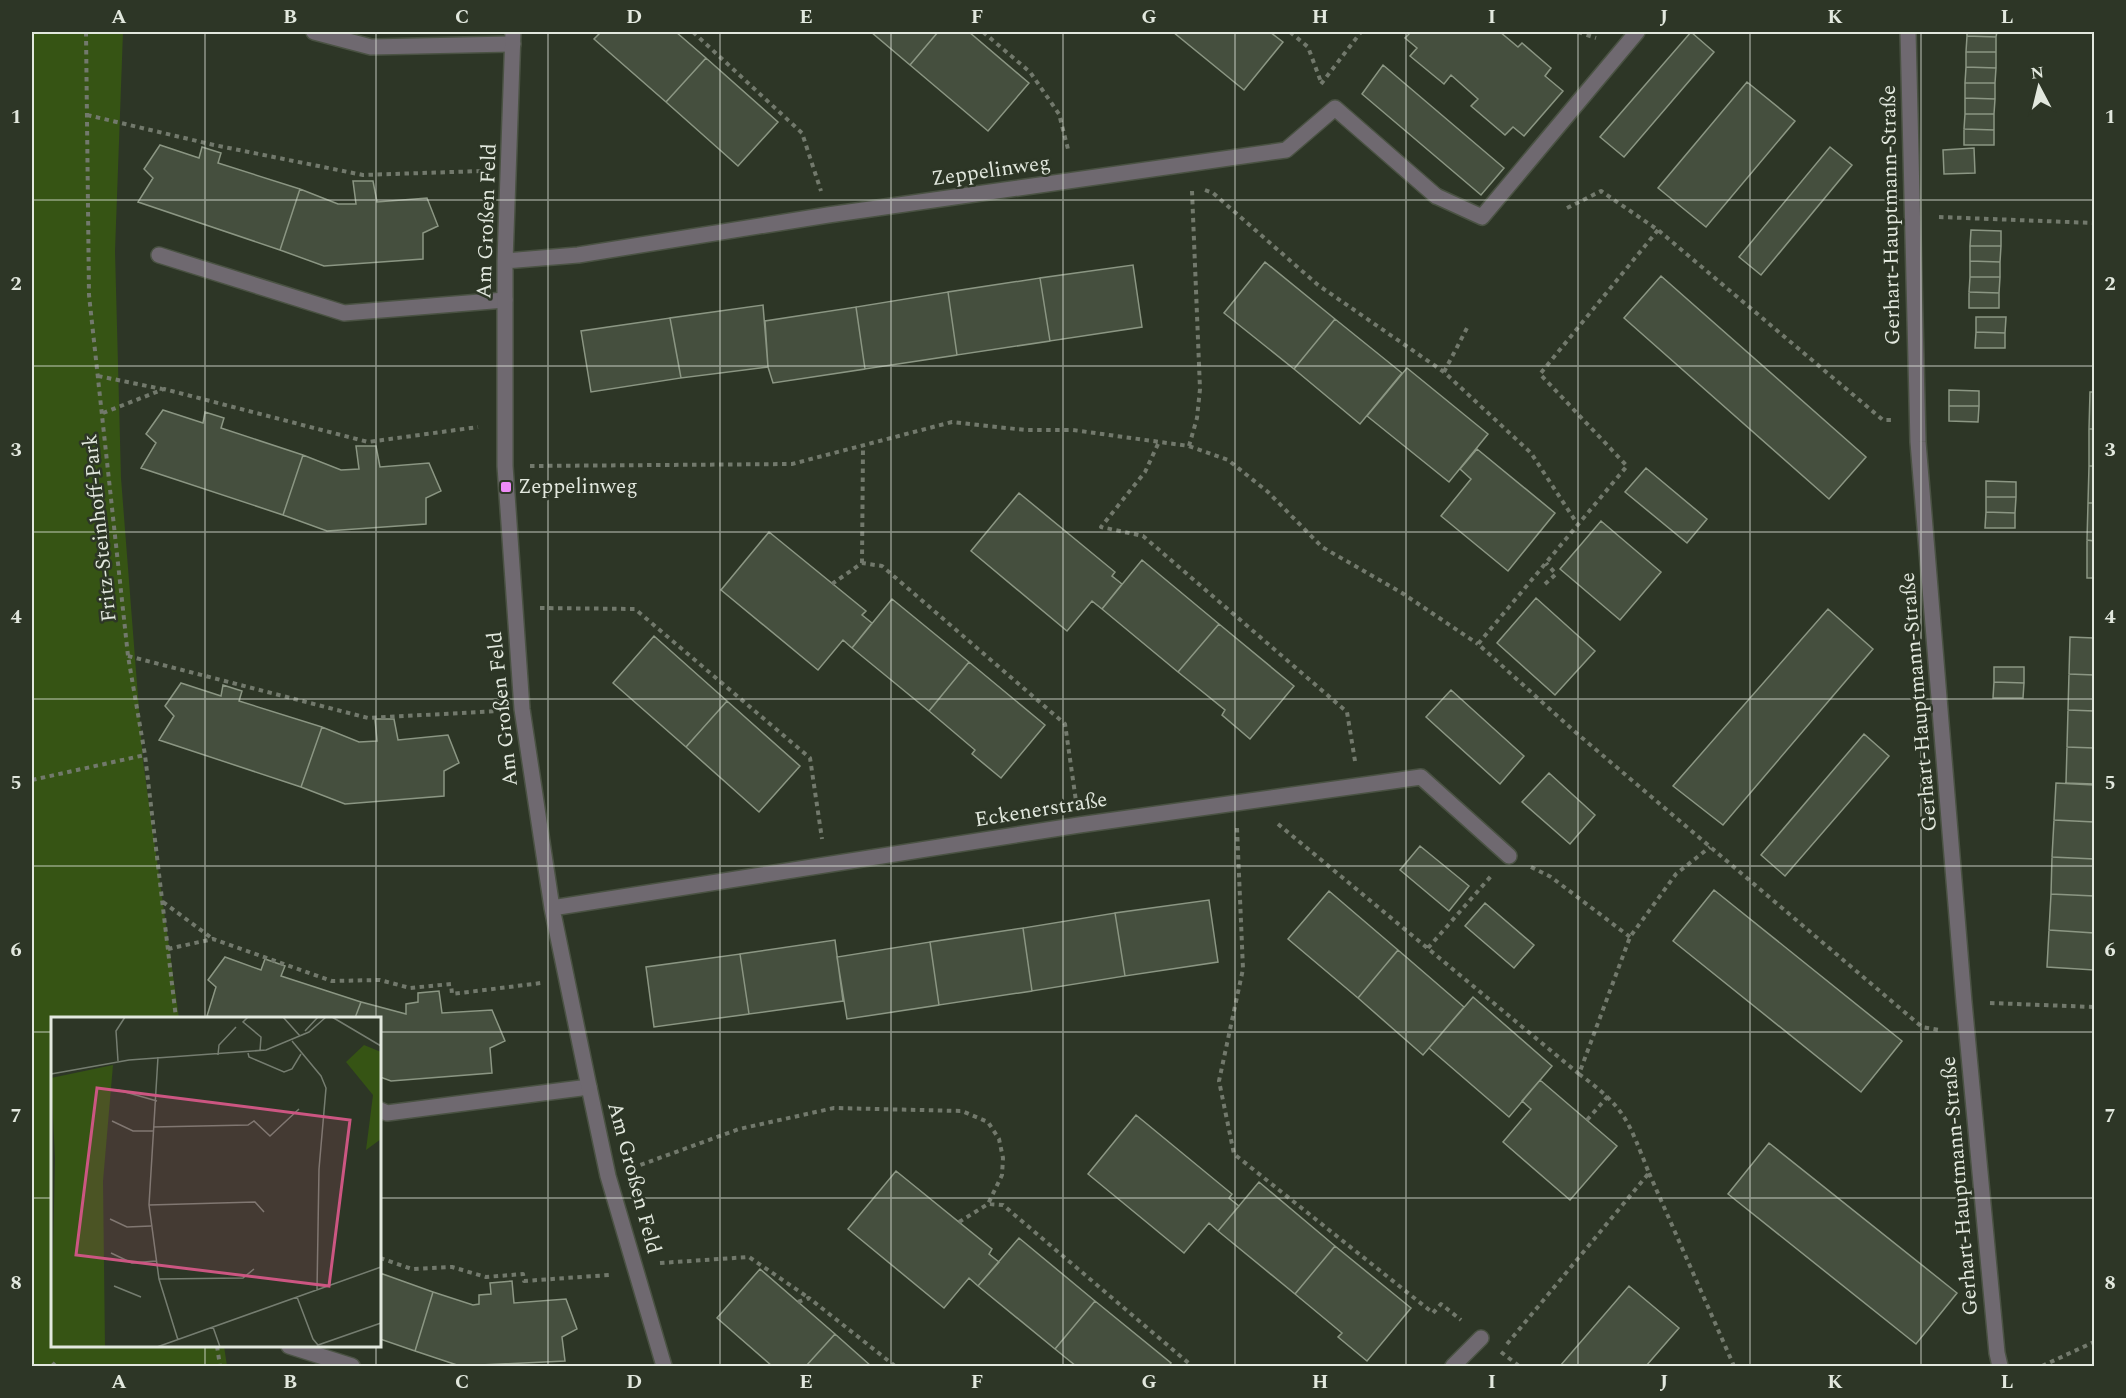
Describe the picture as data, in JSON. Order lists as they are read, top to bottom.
{
  "streets": {
    "street": [
      "Zeppelinweg",
      "Gerhart-Hauptmann-Straße",
      "Am Großen Feld",
      "Eckenerstraße"
    ],
    "path": ["Fritz-Steinhoff-Park"]
  },
  "crossings": [
    ["Zeppelinweg", "Am Großen Feld"],
    ["Am Großen Feld", "Eckenerstraße"]
  ],
  "places": {
    "transit": ["Zeppelinweg"]
  },
  "north": "top",
  "grid": {
    "columns": [
      "A",
      "B",
      "C",
      "D",
      "E",
      "F",
      "G",
      "H",
      "I",
      "J",
      "K",
      "L"
    ],
    "rows": [
      "1",
      "2",
      "3",
      "4",
      "5",
      "6",
      "7",
      "8"
    ]
  }
}
